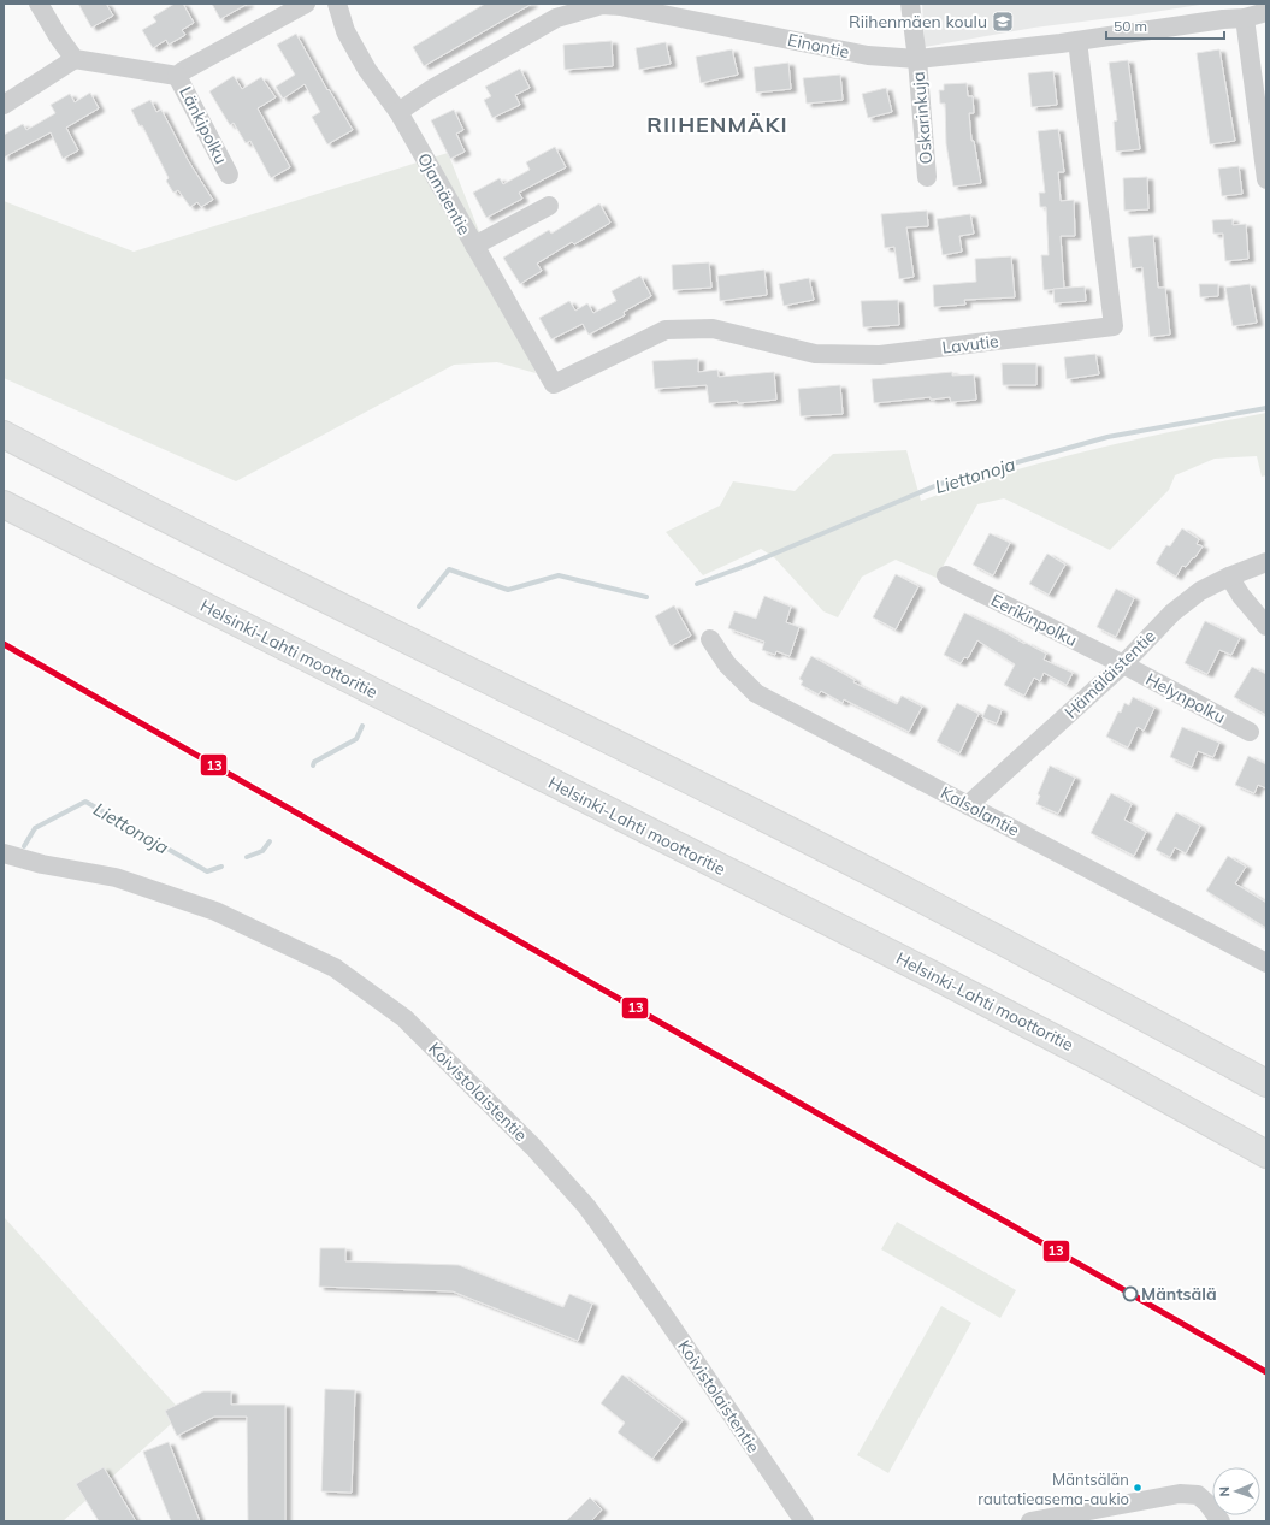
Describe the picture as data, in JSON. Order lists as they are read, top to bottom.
{
  "streets": {
    "highway": ["Helsinki-Lahti moottoritie"],
    "street": [
      "Einontie",
      "Oskarinkuja",
      "Länkipolku",
      "Ojamäentie",
      "Lavutie",
      "Eerikinpolku",
      "Hämäläistentie",
      "Helynpolku",
      "Kalsolantie",
      "Koivistolaistentie"
    ]
  },
  "crossings": [
    ["Einontie", "Oskarinkuja"],
    ["Einontie", "Ojamäentie"],
    ["Einontie", "Lavutie"],
    ["Ojamäentie", "Lavutie"],
    ["Eerikinpolku", "Hämäläistentie"],
    ["Eerikinpolku", "Helynpolku"],
    ["Hämäläistentie", "Helynpolku"],
    ["Hämäläistentie", "Kalsolantie"]
  ],
  "districts": ["RIIHENMÄKI"],
  "water": ["Liettonoja"],
  "places": {
    "school or university": ["Riihenmäen koulu"],
    "other": ["Mäntsälä", "Mäntsälän rautatieasema-aukio"]
  },
  "lines": ["transit line 13"],
  "scale_bar": "50 m",
  "north": "left"
}
